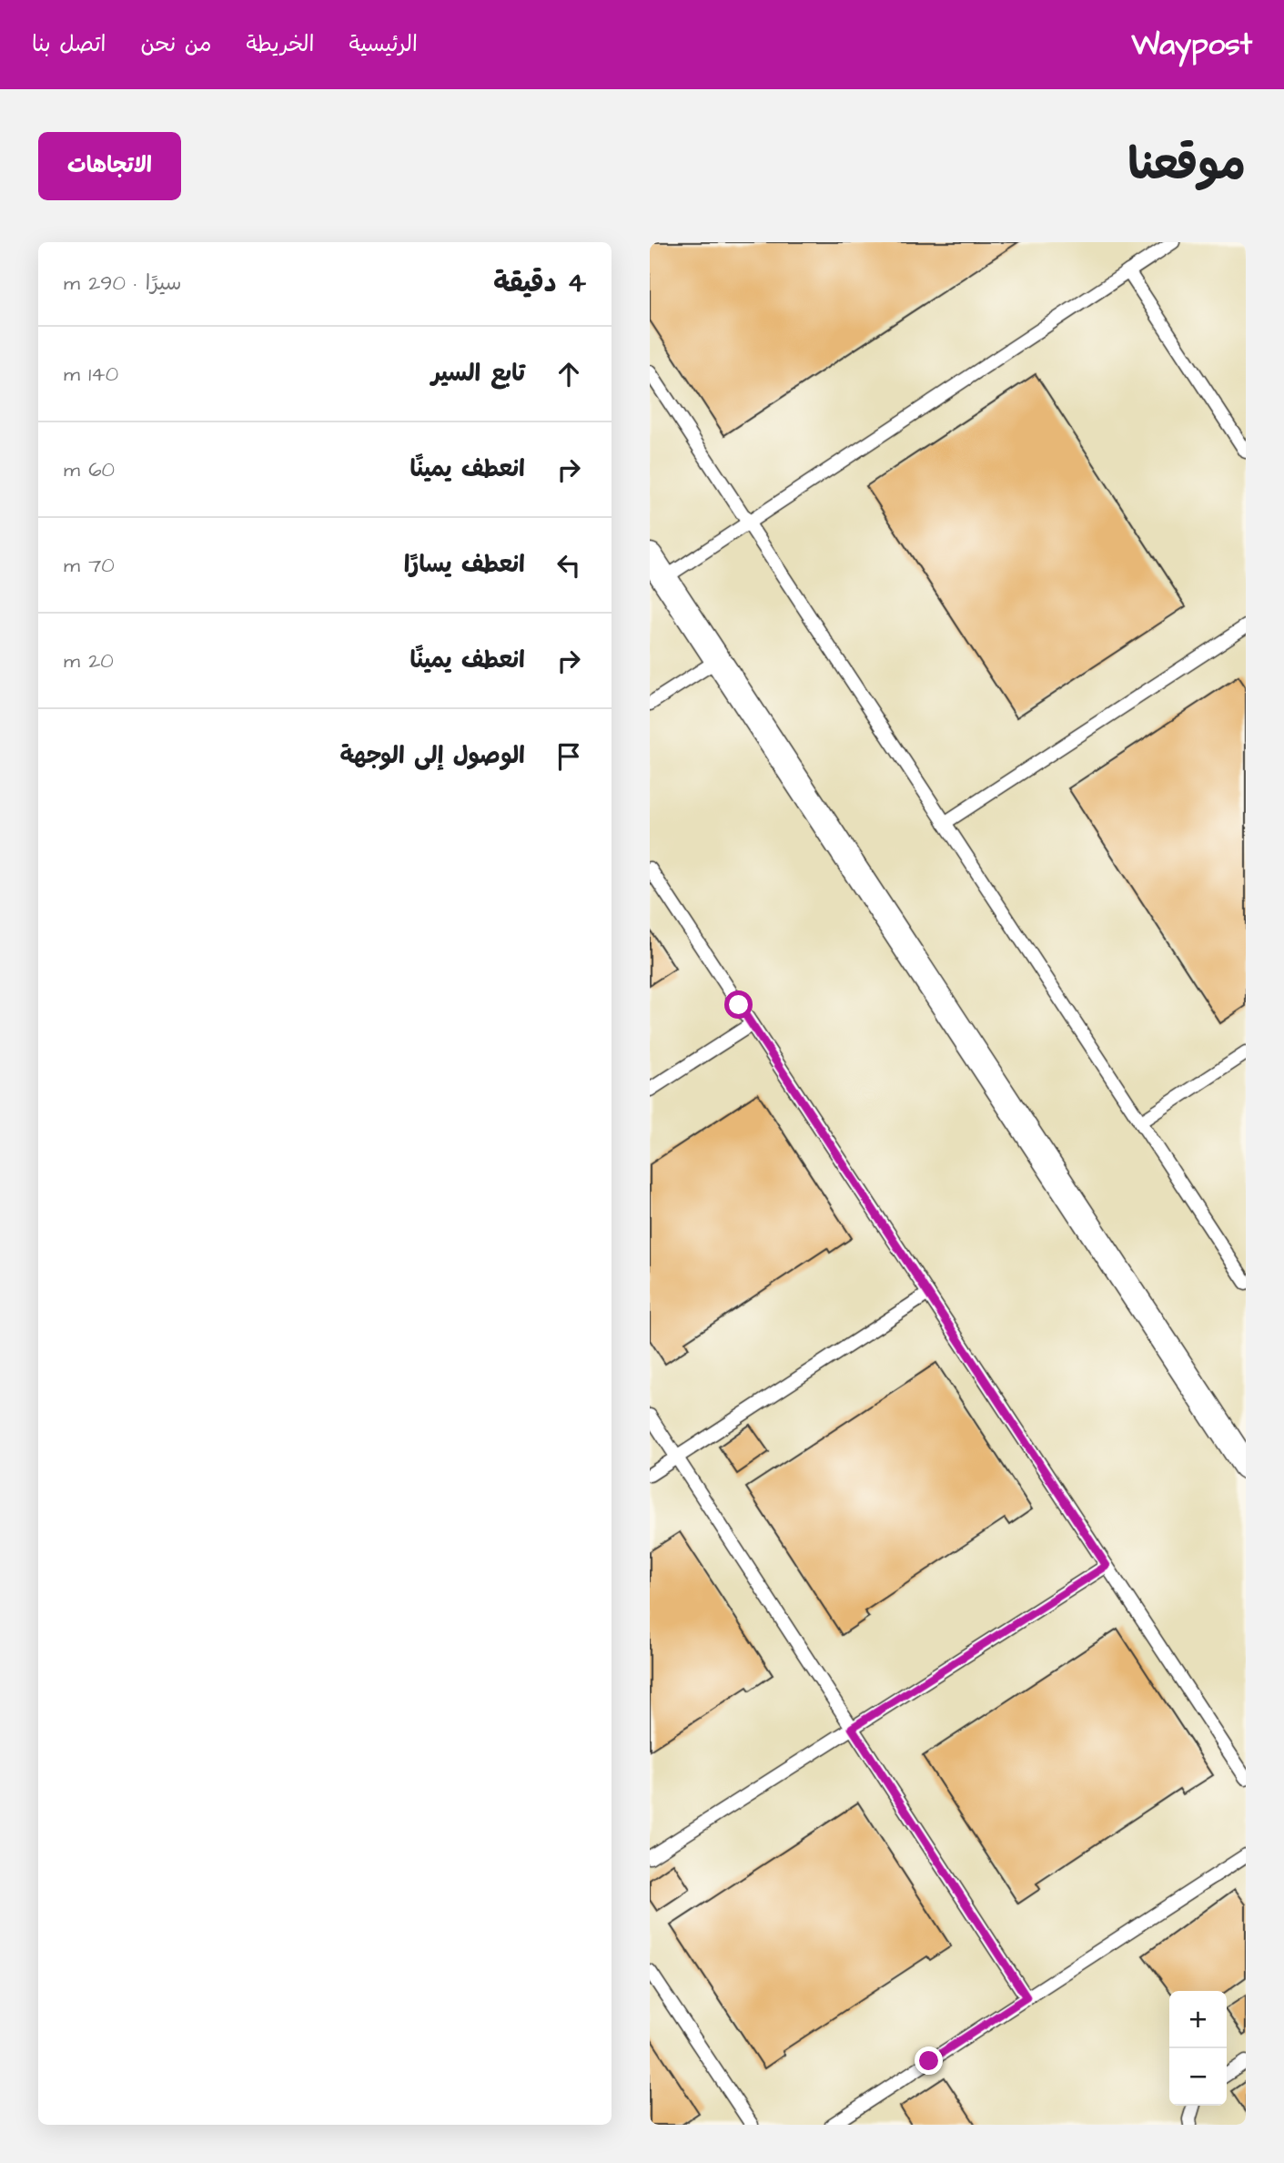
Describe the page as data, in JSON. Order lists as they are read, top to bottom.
{
  "page": {
    "header": "Waypost",
    "nav": [
      "الرئيسية",
      "الخريطة",
      "من نحن",
      "اتصل بنا"
    ],
    "title": "موقعنا",
    "buttons": "الاتجاهات",
    "heading": ["4 دقيقة", "سيرًا · 290 m"],
    "list": [
      ["تابع السير", "140 m"],
      ["انعطف يمينًا", "60 m"],
      ["انعطف يسارًا", "70 m"],
      ["انعطف يمينًا", "20 m"],
      "الوصول إلى الوجهة"
    ],
    "map_buttons": ["+", "−"]
  }
}
